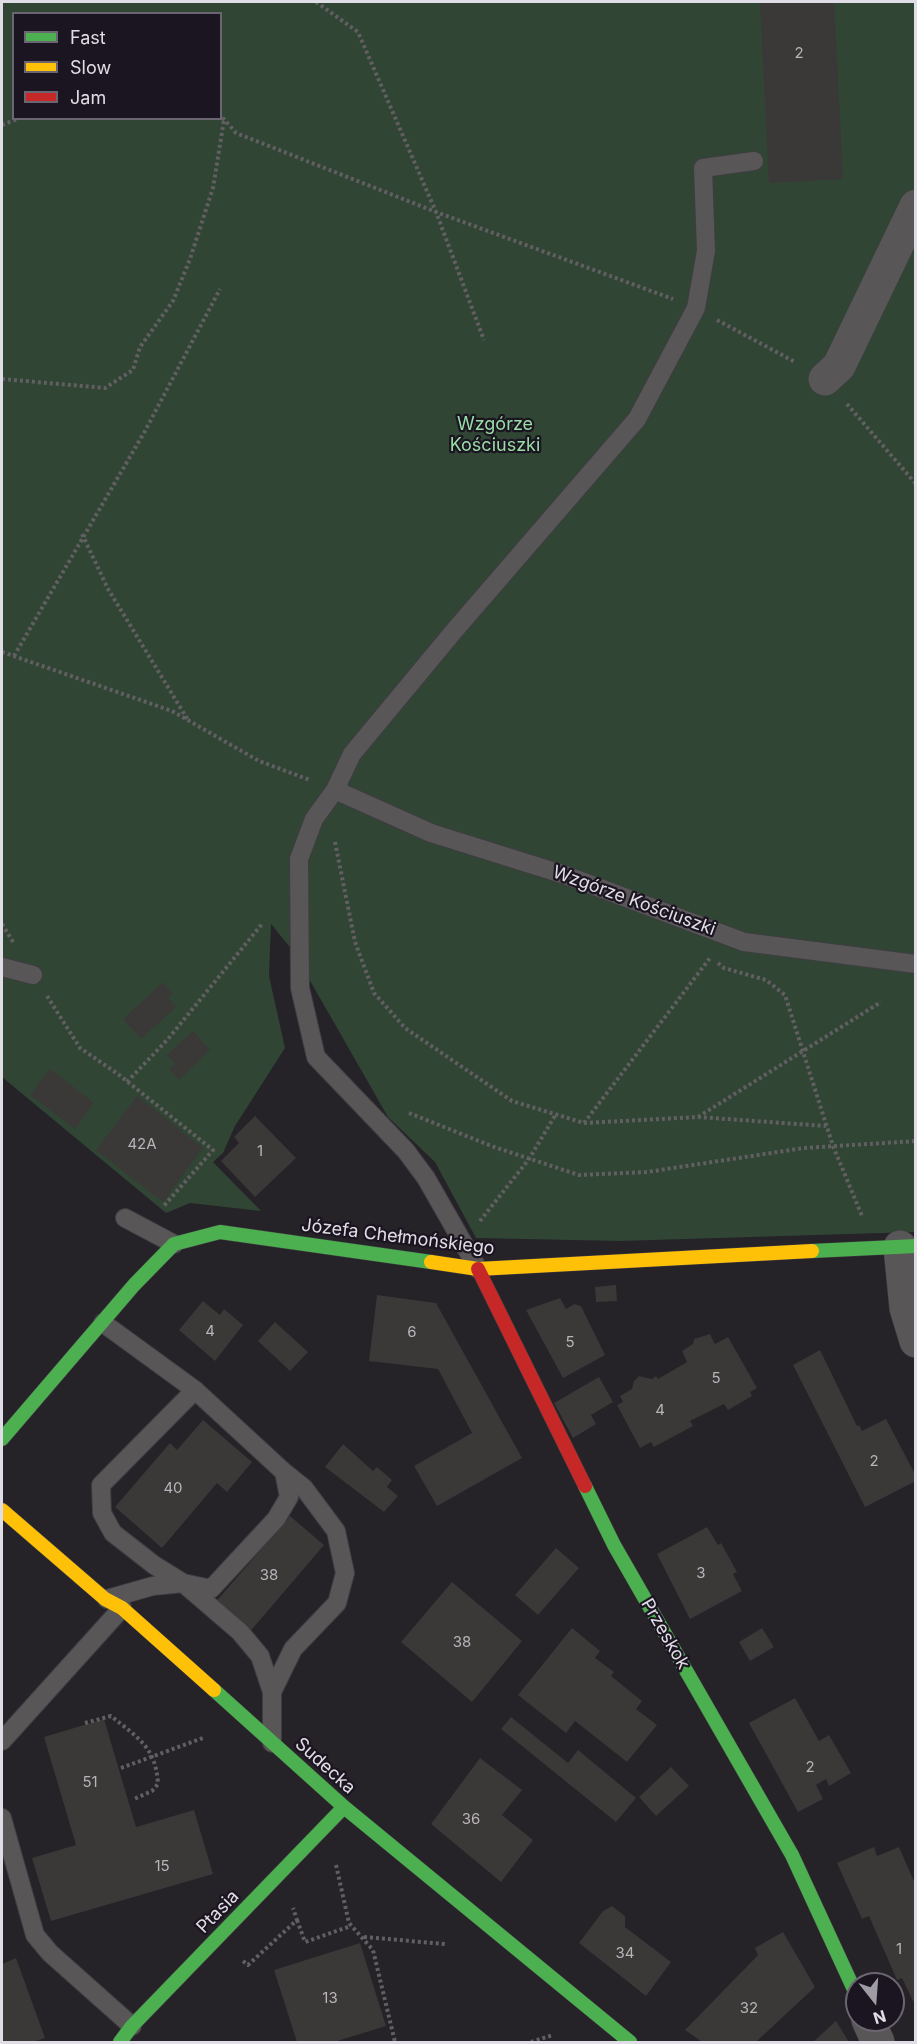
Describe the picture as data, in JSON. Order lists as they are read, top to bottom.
{
  "streets": {
    "street": [
      "Józefa Chełmońskiego",
      "Przeskok",
      "Sudecka",
      "Ptasia"
    ],
    "lane": ["Wzgórze Kościuszki"]
  },
  "crossings": [
    ["Józefa Chełmońskiego", "Przeskok"],
    ["Sudecka", "Ptasia"]
  ],
  "parks": ["Wzgórze Kościuszki"],
  "house_numbers": [
    "2",
    "42A",
    "1",
    "4",
    "6",
    "5",
    "5",
    "4",
    "2",
    "40",
    "3",
    "38",
    "38",
    "2",
    "51",
    "36",
    "15",
    "1",
    "34",
    "13",
    "32"
  ],
  "legend": ["Fast", "Slow", "Jam"],
  "north": "bottom"
}
